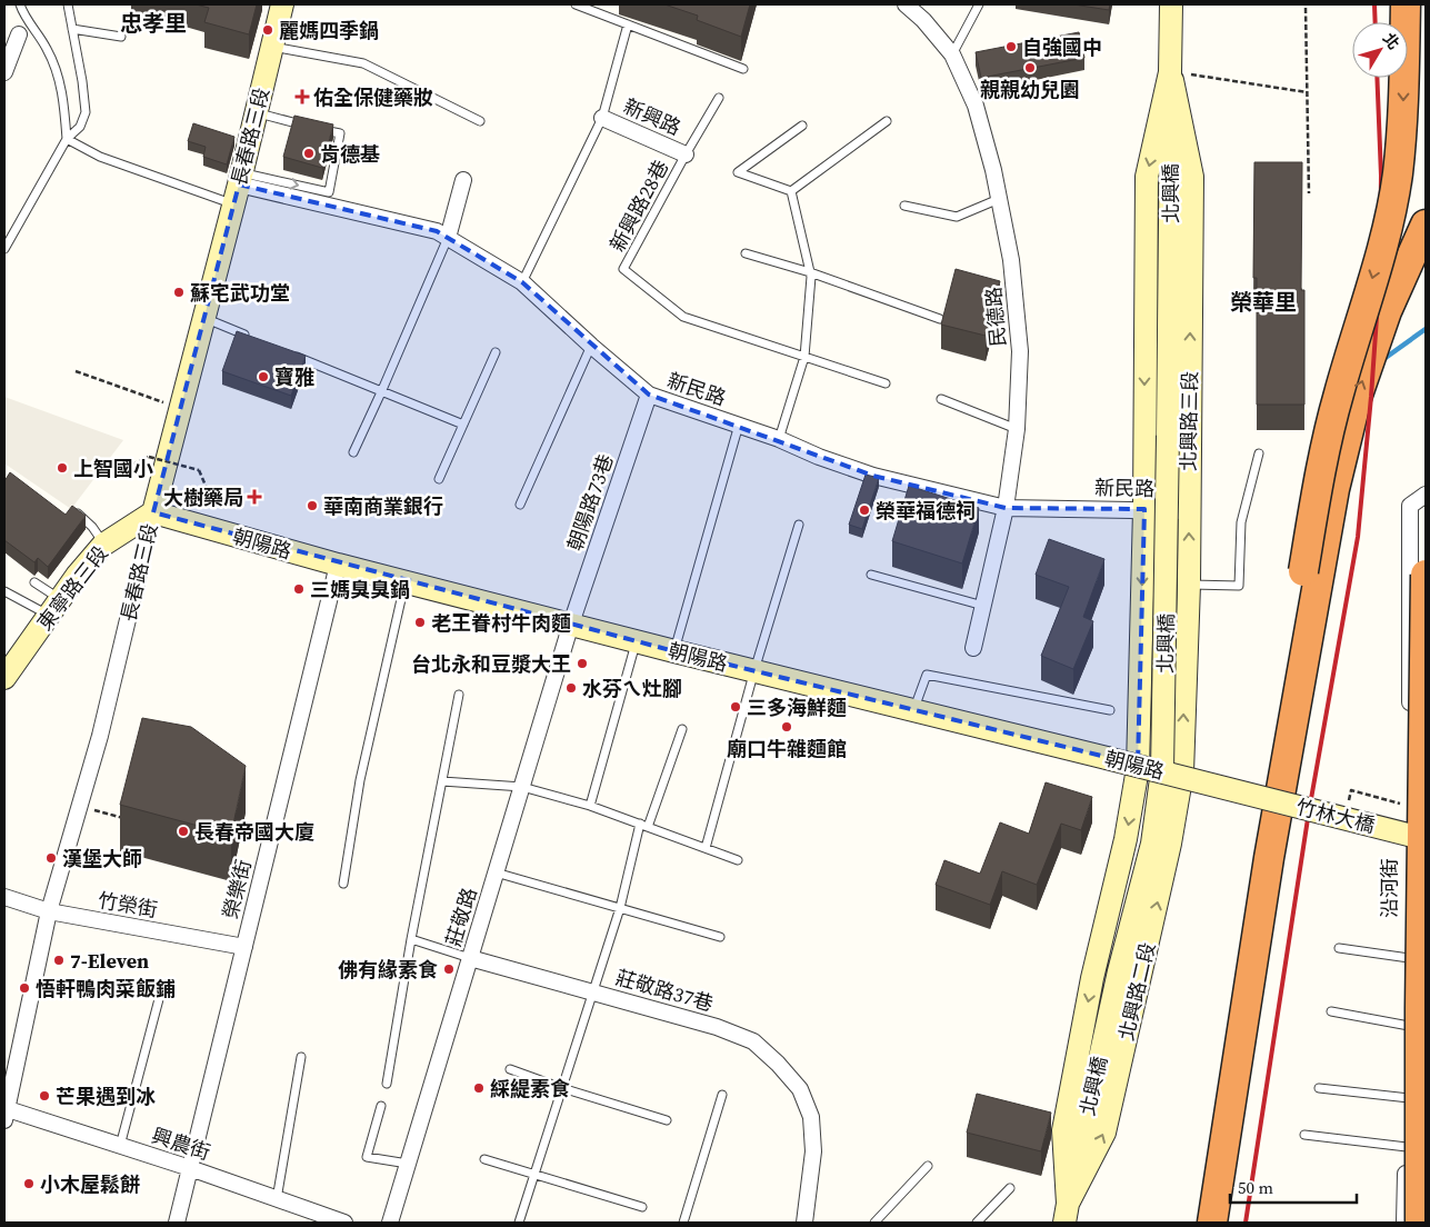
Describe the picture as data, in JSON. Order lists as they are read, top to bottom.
{
  "streets": {
    "street": [
      "新興路",
      "長春路三段",
      "北興橋",
      "民德路",
      "新民路",
      "北興路三段",
      "朝陽路73巷",
      "朝陽路",
      "東寧路三段",
      "竹林大橋",
      "沿河街",
      "榮樂街",
      "竹榮街",
      "莊敬路",
      "莊敬路37巷",
      "北興路二段",
      "興農街"
    ],
    "lane": ["新興路28巷"]
  },
  "crossings": [
    ["新興路", "新興路28巷"],
    ["長春路三段", "新民路"],
    ["長春路三段", "朝陽路"],
    ["長春路三段", "東寧路三段"],
    ["長春路三段", "竹榮街"],
    ["長春路三段", "興農街"],
    ["北興橋", "北興路三段"],
    ["北興橋", "朝陽路"],
    ["北興橋", "北興路二段"],
    ["民德路", "新民路"],
    ["新民路", "北興路三段"],
    ["新民路", "朝陽路73巷"],
    ["北興路三段", "朝陽路"],
    ["北興路三段", "北興路二段"],
    ["朝陽路73巷", "朝陽路"],
    ["朝陽路73巷", "莊敬路"],
    ["朝陽路", "東寧路三段"],
    ["朝陽路", "竹林大橋"],
    ["朝陽路", "榮樂街"],
    ["朝陽路", "莊敬路"],
    ["朝陽路", "北興路二段"],
    ["榮樂街", "竹榮街"],
    ["榮樂街", "興農街"],
    ["莊敬路", "莊敬路37巷"]
  ],
  "one_way": ["北興路二段"],
  "districts": ["忠孝里", "榮華里"],
  "places": {
    "other": [
      "麗媽四季鍋",
      "自強國中",
      "親親幼兒園",
      "肯德基",
      "蘇宅武功堂",
      "寶雅",
      "上智國小",
      "華南商業銀行",
      "榮華福德祠",
      "三媽臭臭鍋",
      "老王眷村牛肉麵",
      "台北永和豆漿大王",
      "水芬ㄟ灶腳",
      "三多海鮮麵",
      "廟口牛雜麵館",
      "長春帝國大廈",
      "漢堡大師",
      "7-Eleven",
      "佛有緣素食",
      "悟軒鴨肉菜飯鋪",
      "綵緹素食",
      "芒果遇到冰",
      "小木屋鬆餅"
    ],
    "health": ["佑全保健藥妝", "大樹藥局"]
  },
  "scale_bar": "50 m",
  "north": "top right"
}
